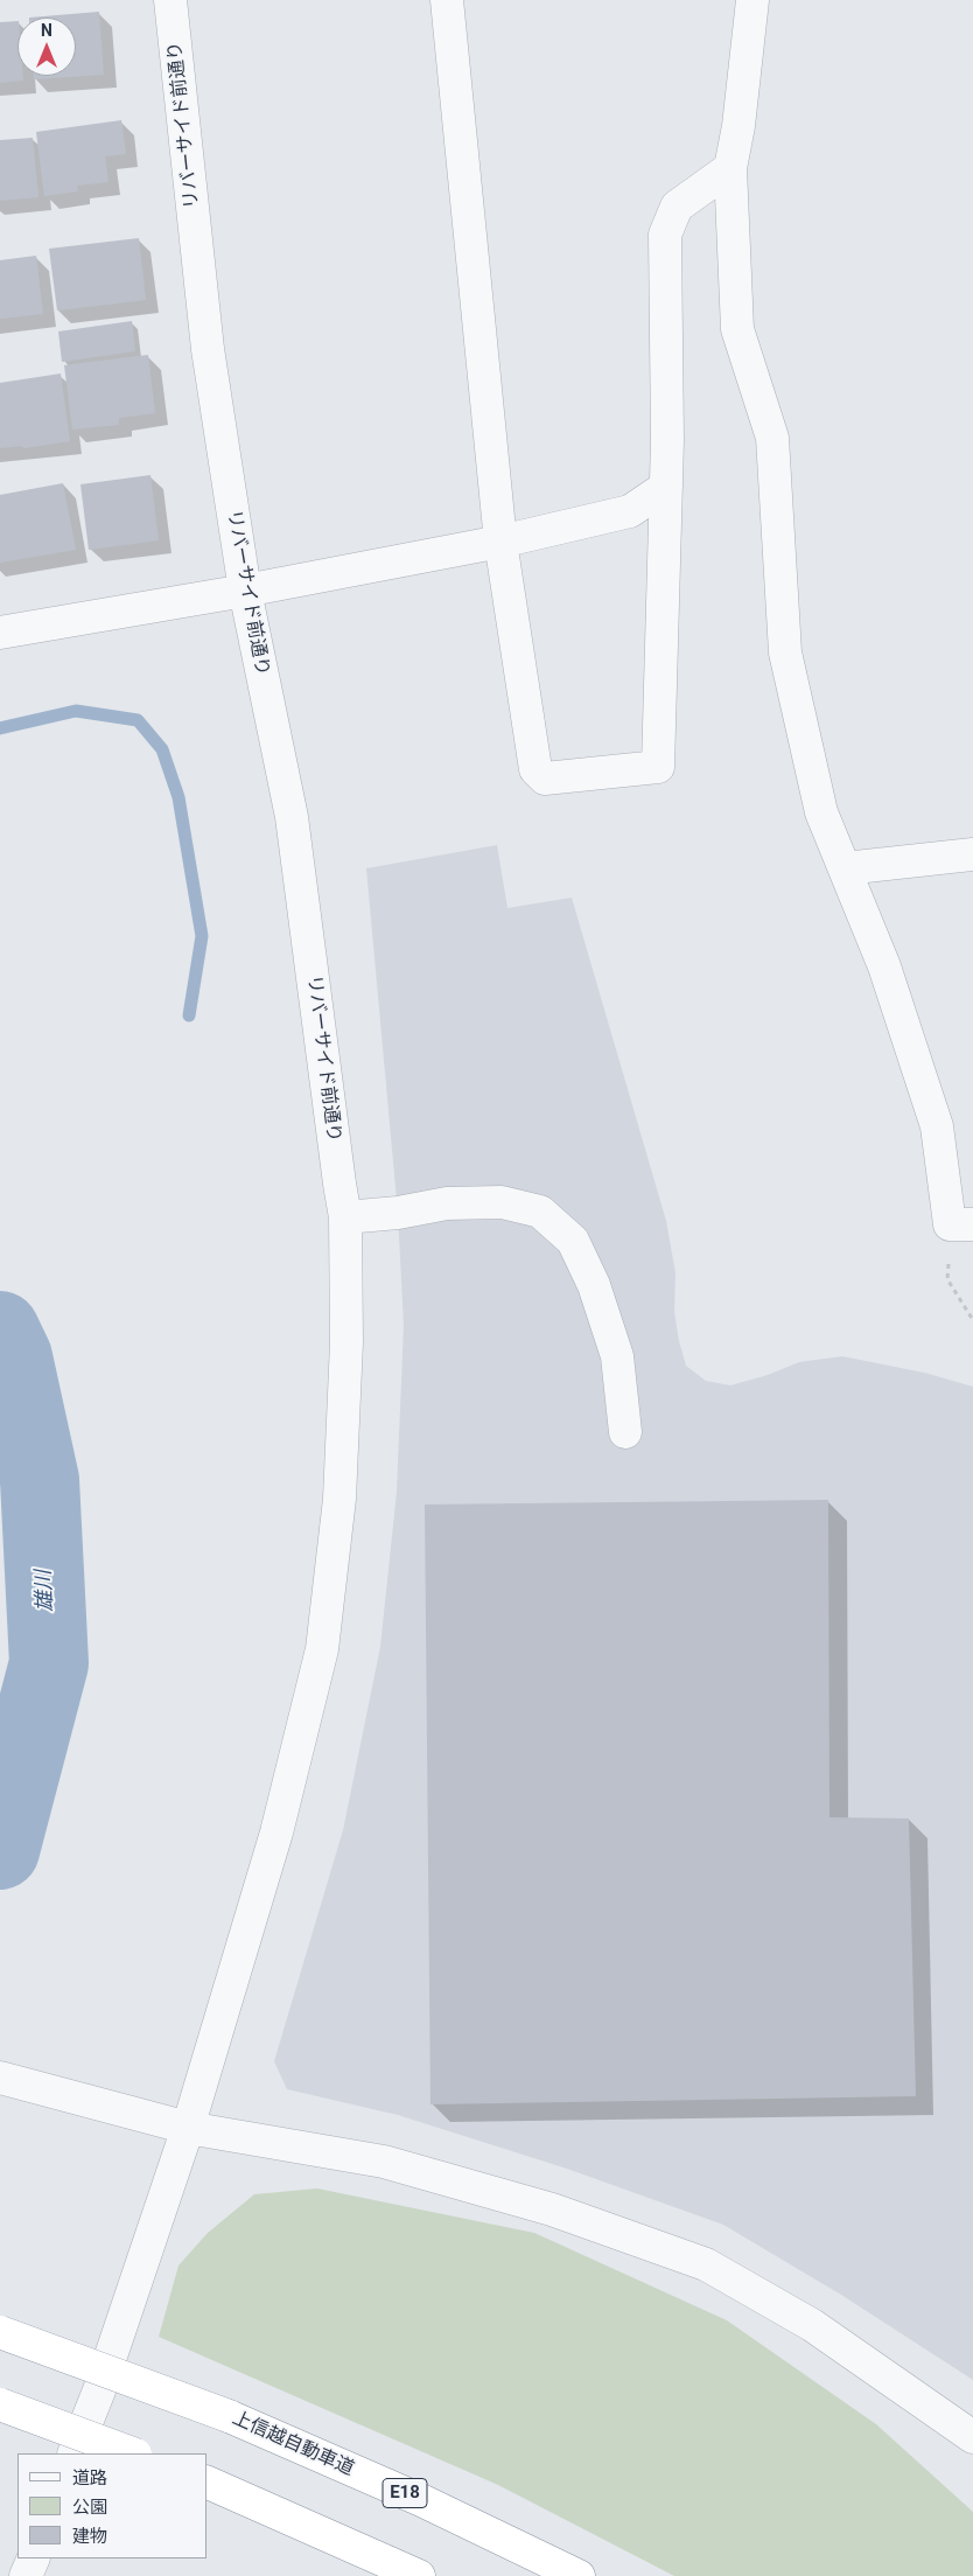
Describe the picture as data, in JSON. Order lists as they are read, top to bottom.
{
  "streets": {
    "highway": ["上信越自動車道", "E18"],
    "street": ["リバーサイド前通り"]
  },
  "water": ["雄川"],
  "legend": ["道路", "公園", "建物"],
  "north": "top"
}
